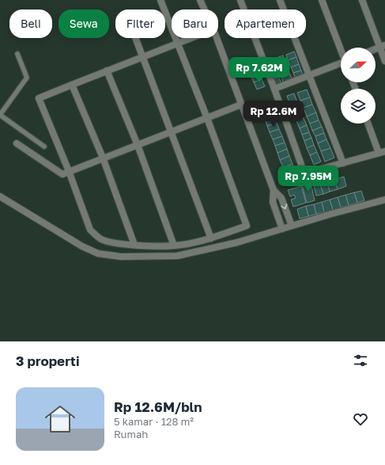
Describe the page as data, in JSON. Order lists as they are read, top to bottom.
{
  "north": "right",
  "page": {
    "chip": [
      "Beli",
      "Sewa",
      "Filter",
      "Baru",
      "Apartemen"
    ],
    "price": ["Rp 7.62M", "Rp 12.6M", "Rp 7.95M"],
    "heading": "3 properti",
    "list": [
      {
        "name": "Rp 12.6M/bln",
        "note": "5 kamar · 128 m² · Rumah"
      }
    ]
  }
}
